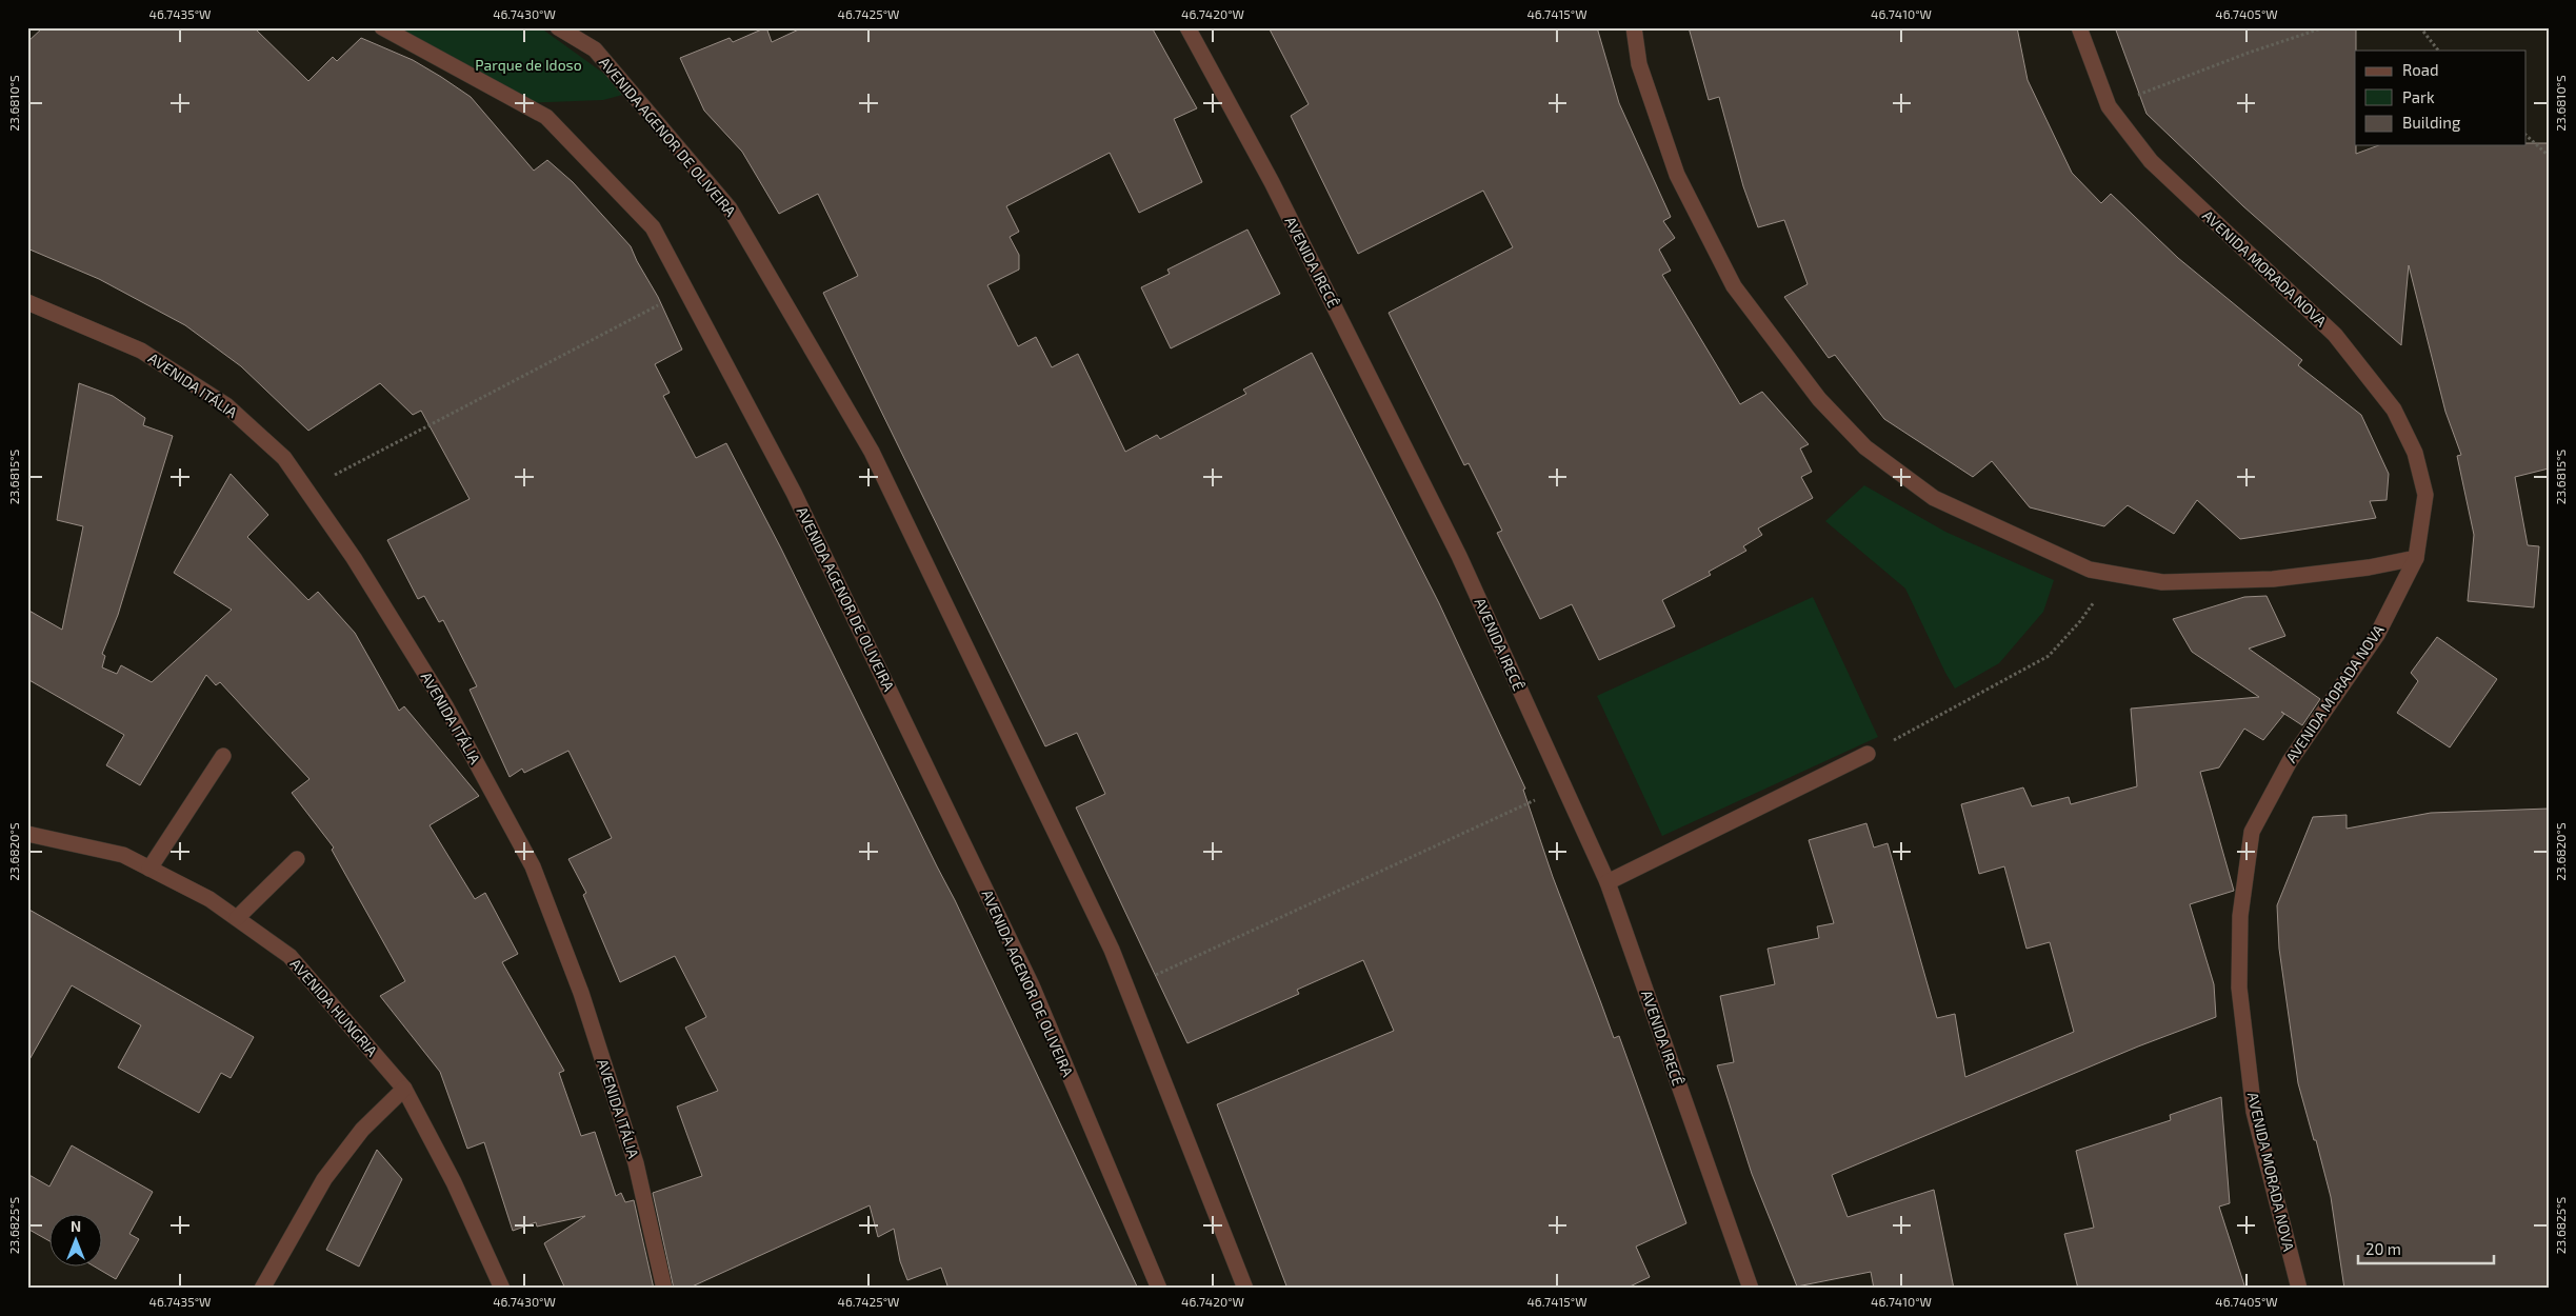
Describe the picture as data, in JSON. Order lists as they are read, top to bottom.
{
  "streets": {
    "street": [
      "AVENIDA AGENOR DE OLIVEIRA",
      "AVENIDA IRECÊ",
      "AVENIDA MORADA NOVA",
      "AVENIDA ITÁLIA",
      "AVENIDA HUNGRIA"
    ]
  },
  "parks": ["Parque de Idoso"],
  "legend": ["Road", "Park", "Building"],
  "scale_bar": "20 m",
  "north": "top",
  "coordinates": [
    "46.7435°W",
    "46.7430°W",
    "46.7425°W",
    "46.7420°W",
    "46.7415°W",
    "46.7410°W",
    "46.7405°W",
    "23.6810°S",
    "23.6815°S",
    "23.6820°S",
    "23.6825°S"
  ]
}
